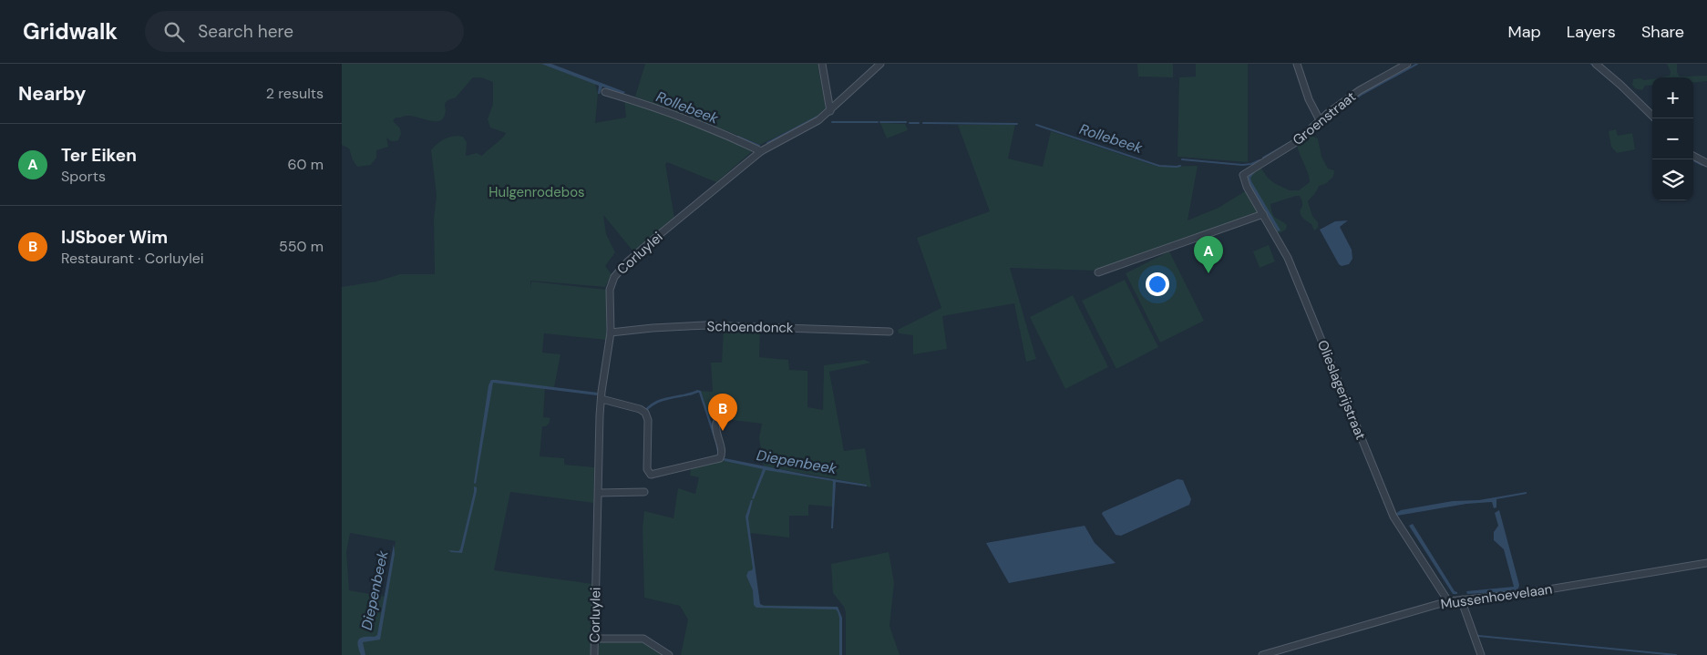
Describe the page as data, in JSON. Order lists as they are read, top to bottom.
{
  "streets": {
    "street": [
      "Groenstraat",
      "Corluylei",
      "Schoendonck",
      "Olieslagerijstraat",
      "Mussenhoevelaan"
    ]
  },
  "crossings": [
    ["Groenstraat", "Olieslagerijstraat"],
    ["Corluylei", "Schoendonck"],
    ["Olieslagerijstraat", "Mussenhoevelaan"]
  ],
  "water": ["Rollebeek", "Diepenbeek"],
  "parks": ["Hulgenrodebos"],
  "page": {
    "header": "Gridwalk",
    "search": "Search here",
    "nav": ["Map", "Layers", "Share"],
    "heading": ["Nearby", "2 results"],
    "map_buttons": ["+", "−"],
    "list": [
      {
        "mark": "A",
        "name": "Ter Eiken",
        "note": "Sports",
        "value": "60 m"
      },
      {
        "mark": "B",
        "name": "IJSboer Wim",
        "note": "Restaurant · Corluylei",
        "value": "550 m"
      }
    ],
    "pins": ["A", "B"]
  }
}
